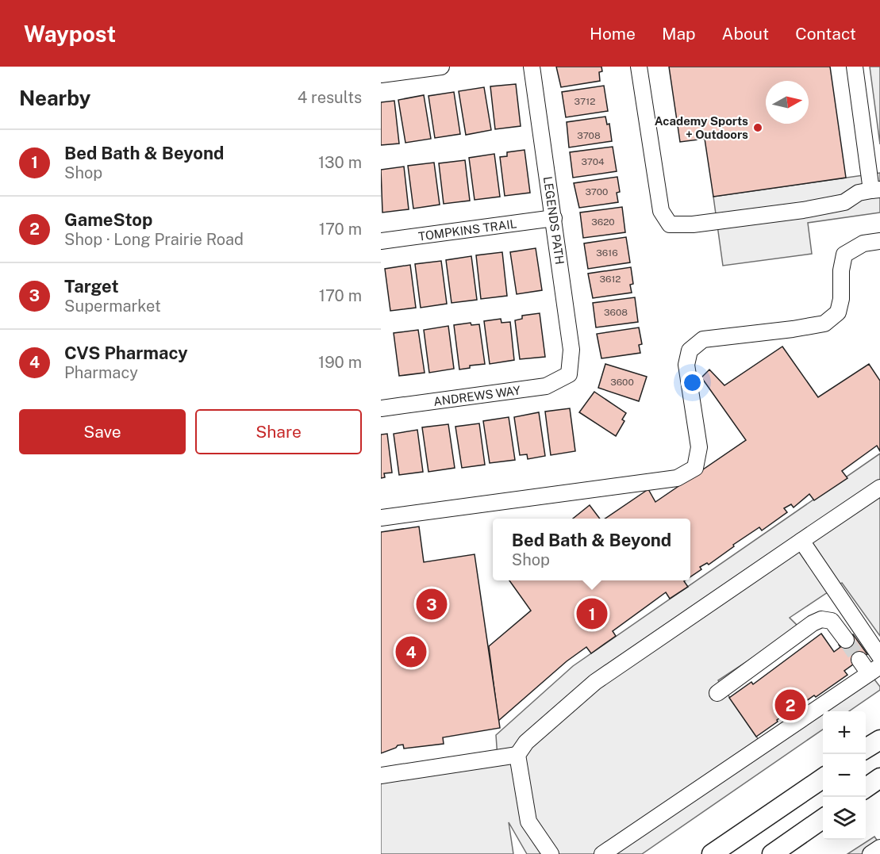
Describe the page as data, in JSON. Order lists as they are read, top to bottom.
{
  "streets": {
    "street": ["LEGENDS PATH", "TOMPKINS TRAIL", "ANDREWS WAY"]
  },
  "crossings": [
    ["LEGENDS PATH", "TOMPKINS TRAIL"],
    ["LEGENDS PATH", "ANDREWS WAY"]
  ],
  "places": ["Academy Sports + Outdoors"],
  "house_numbers": [
    "3712",
    "3708",
    "3704",
    "3700",
    "3620",
    "3616",
    "3612",
    "3608",
    "3600"
  ],
  "north": "right",
  "page": {
    "header": "Waypost",
    "nav": [
      "Home",
      "Map",
      "About",
      "Contact"
    ],
    "heading": ["Nearby", "4 results"],
    "list": [
      {
        "mark": "1",
        "name": "Bed Bath & Beyond",
        "note": "Shop",
        "value": "130 m"
      },
      {
        "mark": "2",
        "name": "GameStop",
        "note": "Shop · Long Prairie Road",
        "value": "170 m"
      },
      {
        "mark": "3",
        "name": "Target",
        "note": "Supermarket",
        "value": "170 m"
      },
      {
        "mark": "4",
        "name": "CVS Pharmacy",
        "note": "Pharmacy",
        "value": "190 m"
      }
    ],
    "buttons": ["Save", "Share"],
    "popup": ["Bed Bath & Beyond", "Shop"],
    "pins": [
      "3",
      "1",
      "4",
      "2"
    ],
    "map_buttons": ["+", "−"]
  }
}
